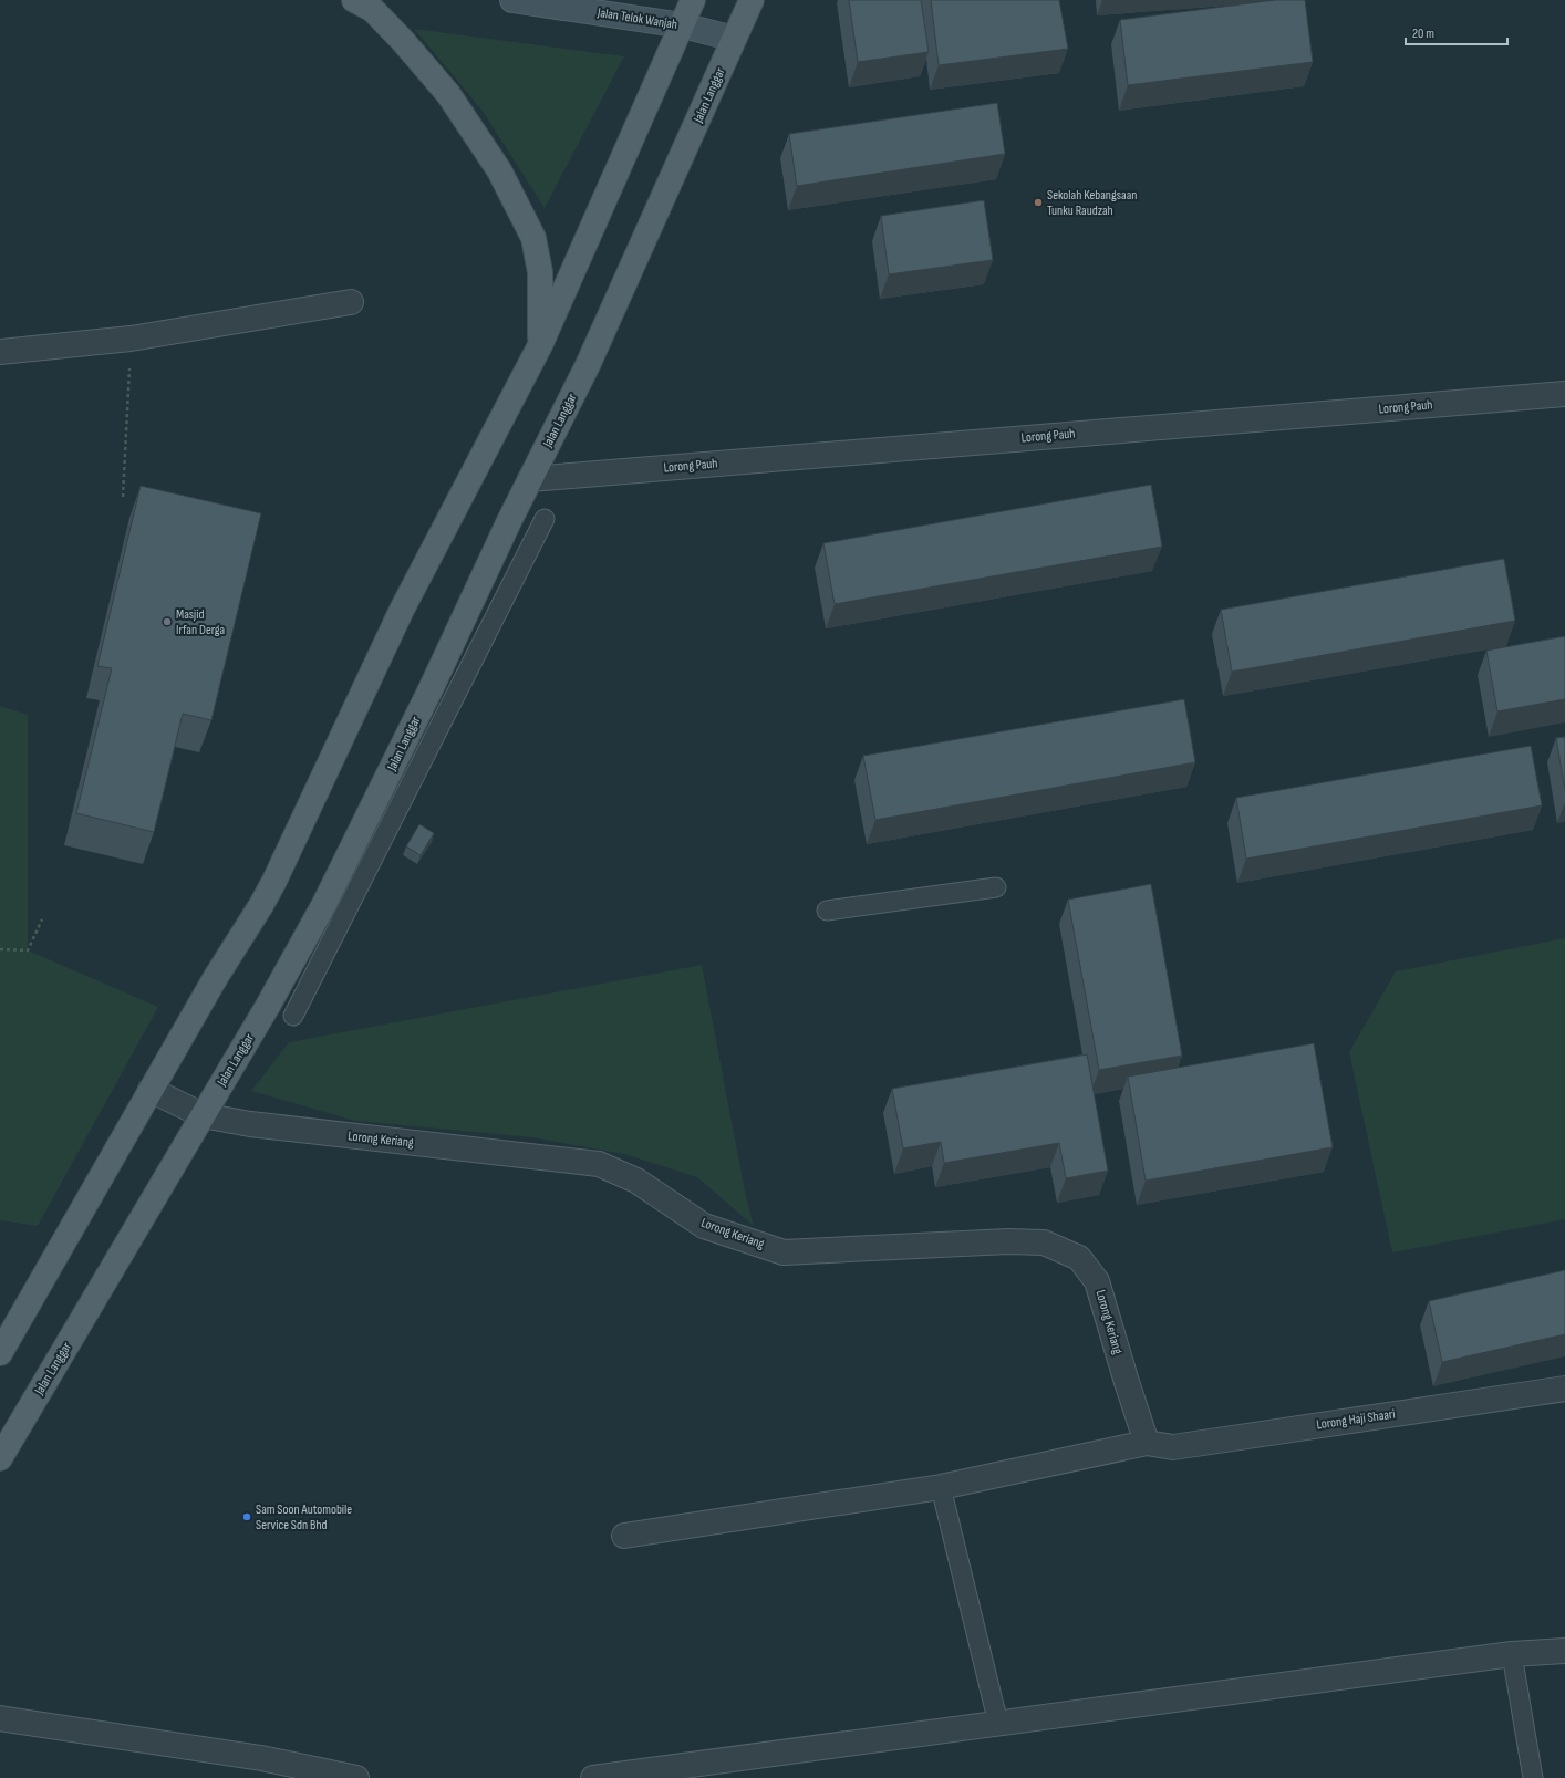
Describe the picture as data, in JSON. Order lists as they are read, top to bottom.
{
  "streets": {
    "main road": ["Jalan Telok Wanjah", "Jalan Langgar"],
    "street": ["Lorong Pauh", "Lorong Keriang", "Lorong Haji Shaari"]
  },
  "crossings": [
    ["Jalan Telok Wanjah", "Jalan Langgar"],
    ["Jalan Langgar", "Lorong Pauh"],
    ["Jalan Langgar", "Lorong Keriang"],
    ["Lorong Keriang", "Lorong Haji Shaari"]
  ],
  "places": ["Sekolah Kebangsaan Tunku Raudzah", "Masjid Irfan Derga", "Sam Soon Automobile Service Sdn Bhd"],
  "scale_bar": "20 m"
}
